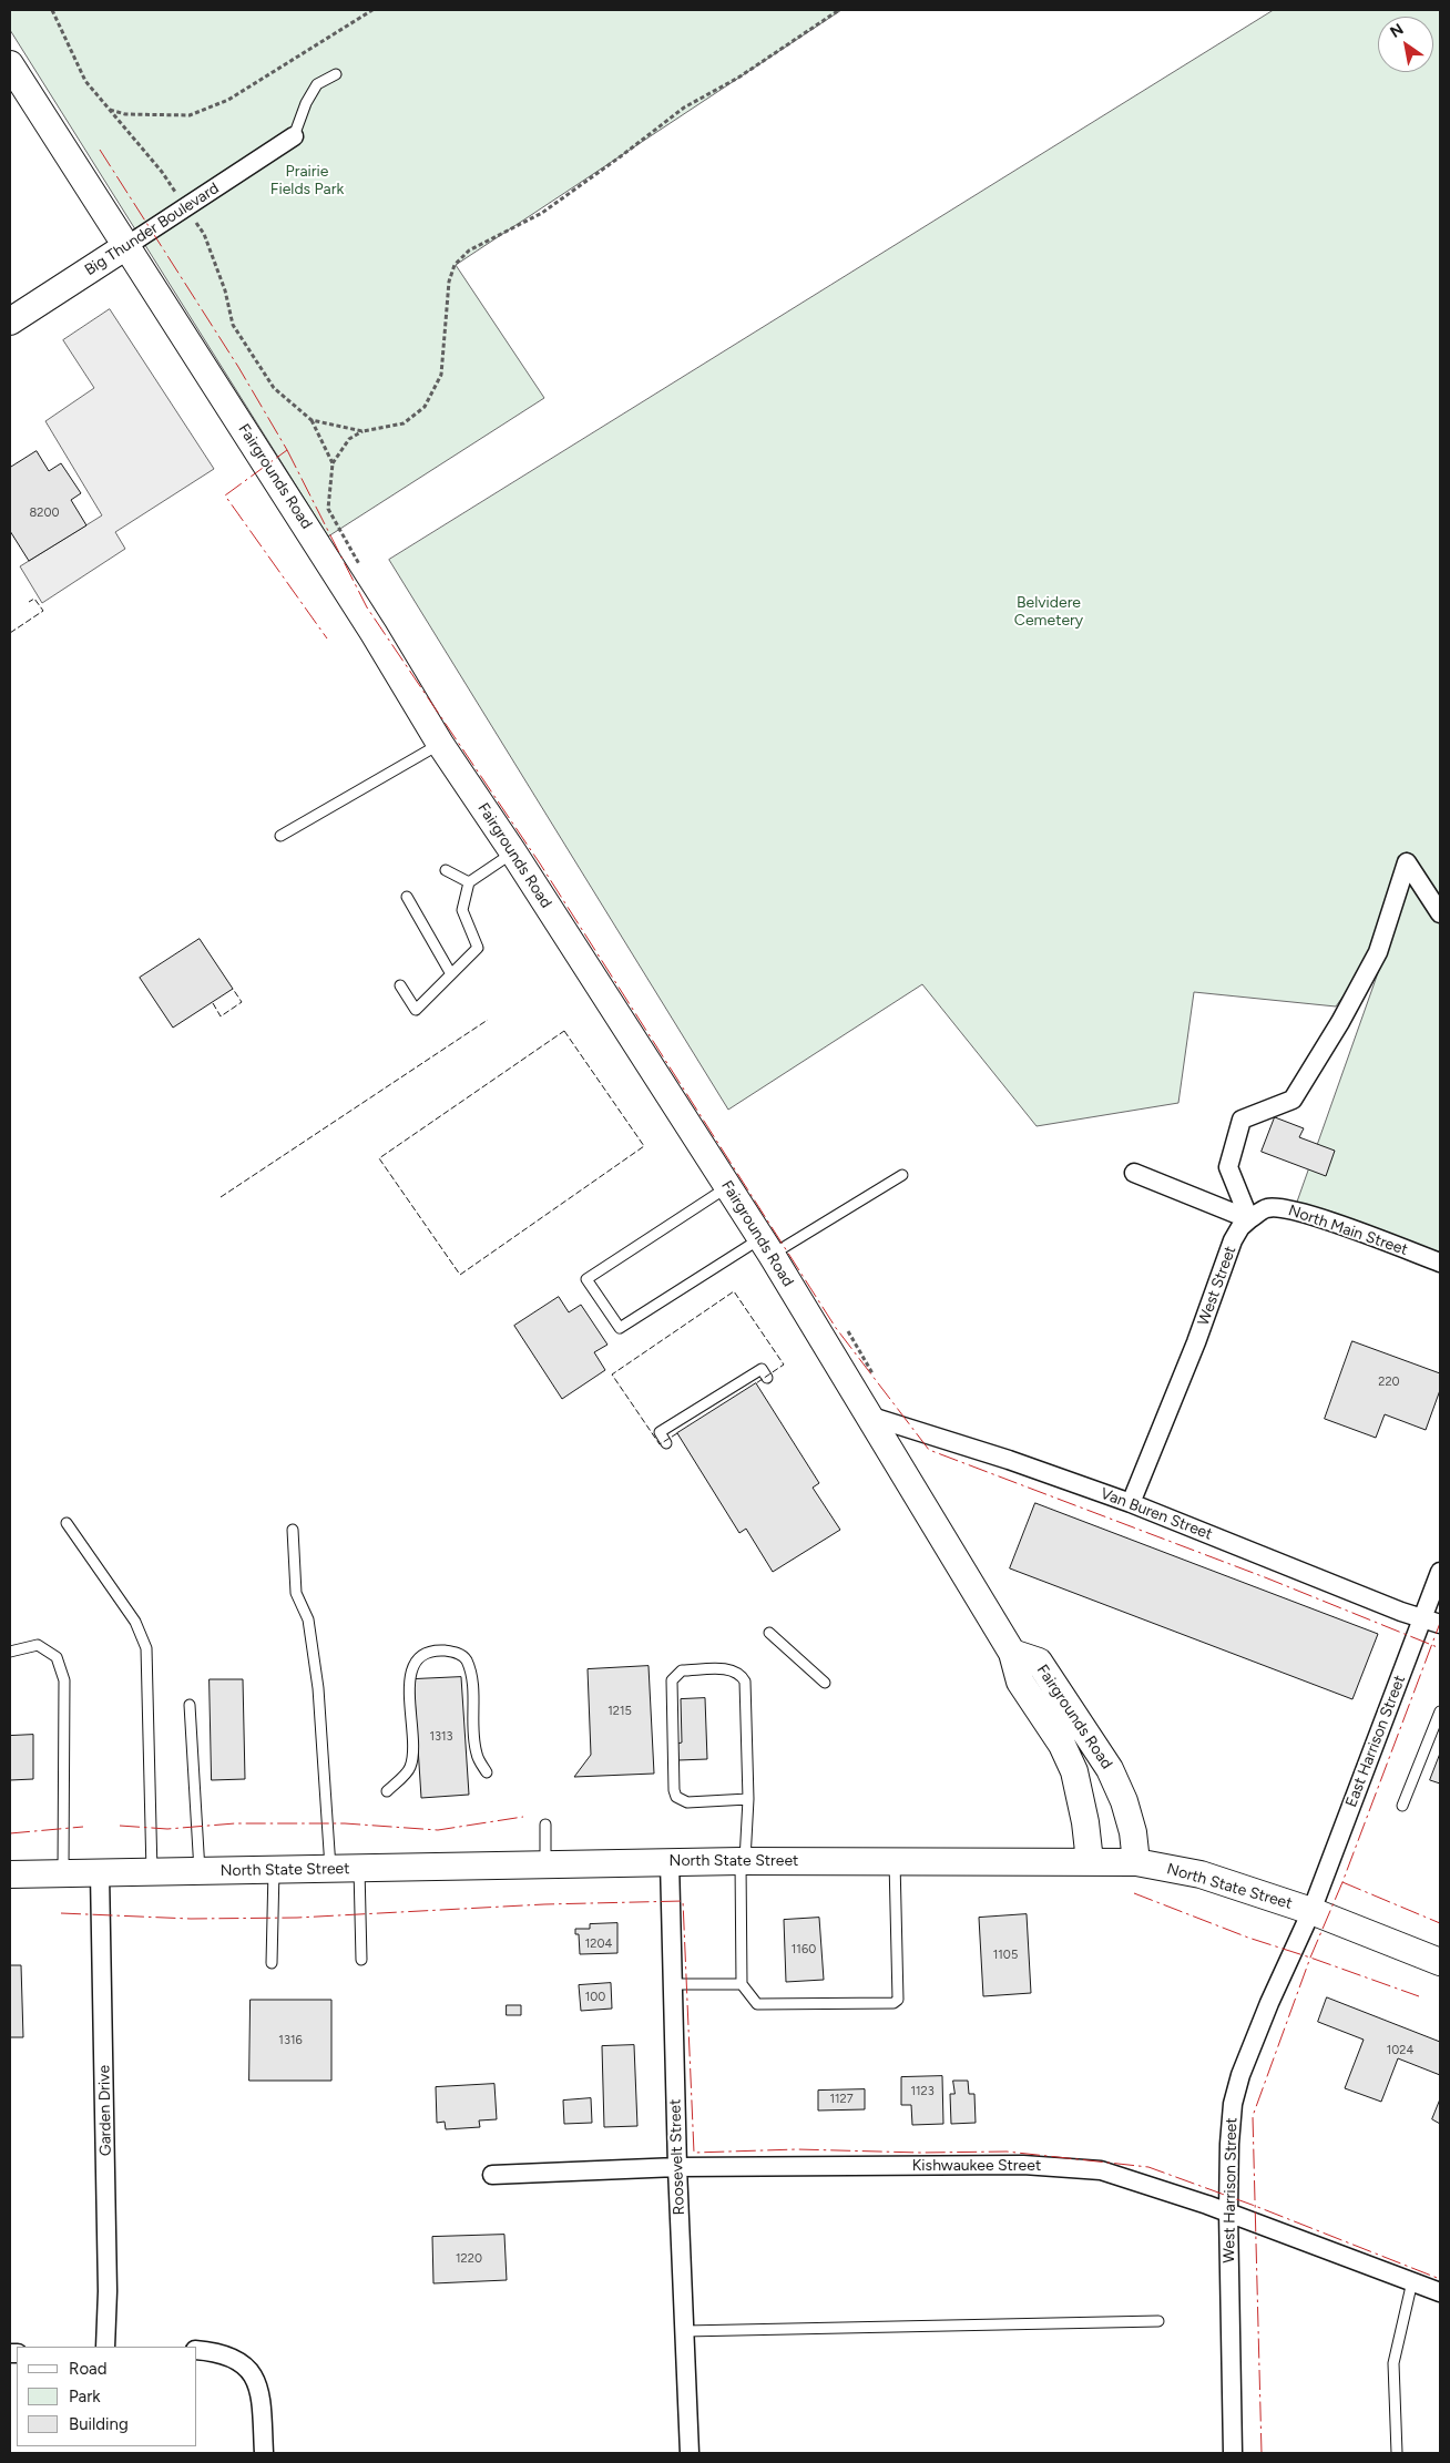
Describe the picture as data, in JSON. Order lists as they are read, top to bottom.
{
  "streets": {
    "main road": ["Big Thunder Boulevard", "Fairgrounds Road", "North State Street"],
    "street": [
      "North Main Street",
      "West Street",
      "Van Buren Street",
      "East Harrison Street",
      "Garden Drive",
      "Roosevelt Street",
      "Kishwaukee Street",
      "West Harrison Street"
    ]
  },
  "crossings": [
    ["Big Thunder Boulevard", "Fairgrounds Road"],
    ["Fairgrounds Road", "Van Buren Street"],
    ["Fairgrounds Road", "North State Street"],
    ["North Main Street", "West Street"],
    ["West Street", "Van Buren Street"],
    ["Van Buren Street", "East Harrison Street"],
    ["East Harrison Street", "North State Street"],
    ["East Harrison Street", "West Harrison Street"],
    ["North State Street", "Garden Drive"],
    ["North State Street", "Roosevelt Street"],
    ["North State Street", "West Harrison Street"],
    ["Roosevelt Street", "Kishwaukee Street"],
    ["Kishwaukee Street", "West Harrison Street"]
  ],
  "parks": ["Prairie Fields Park", "Belvidere Cemetery"],
  "house_numbers": [
    "8200",
    "220",
    "1215",
    "1313",
    "1204",
    "1160",
    "1105",
    "100",
    "1316",
    "1024",
    "1123",
    "1127",
    "1220"
  ],
  "legend": ["Road", "Park", "Building"],
  "north": "top left"
}
